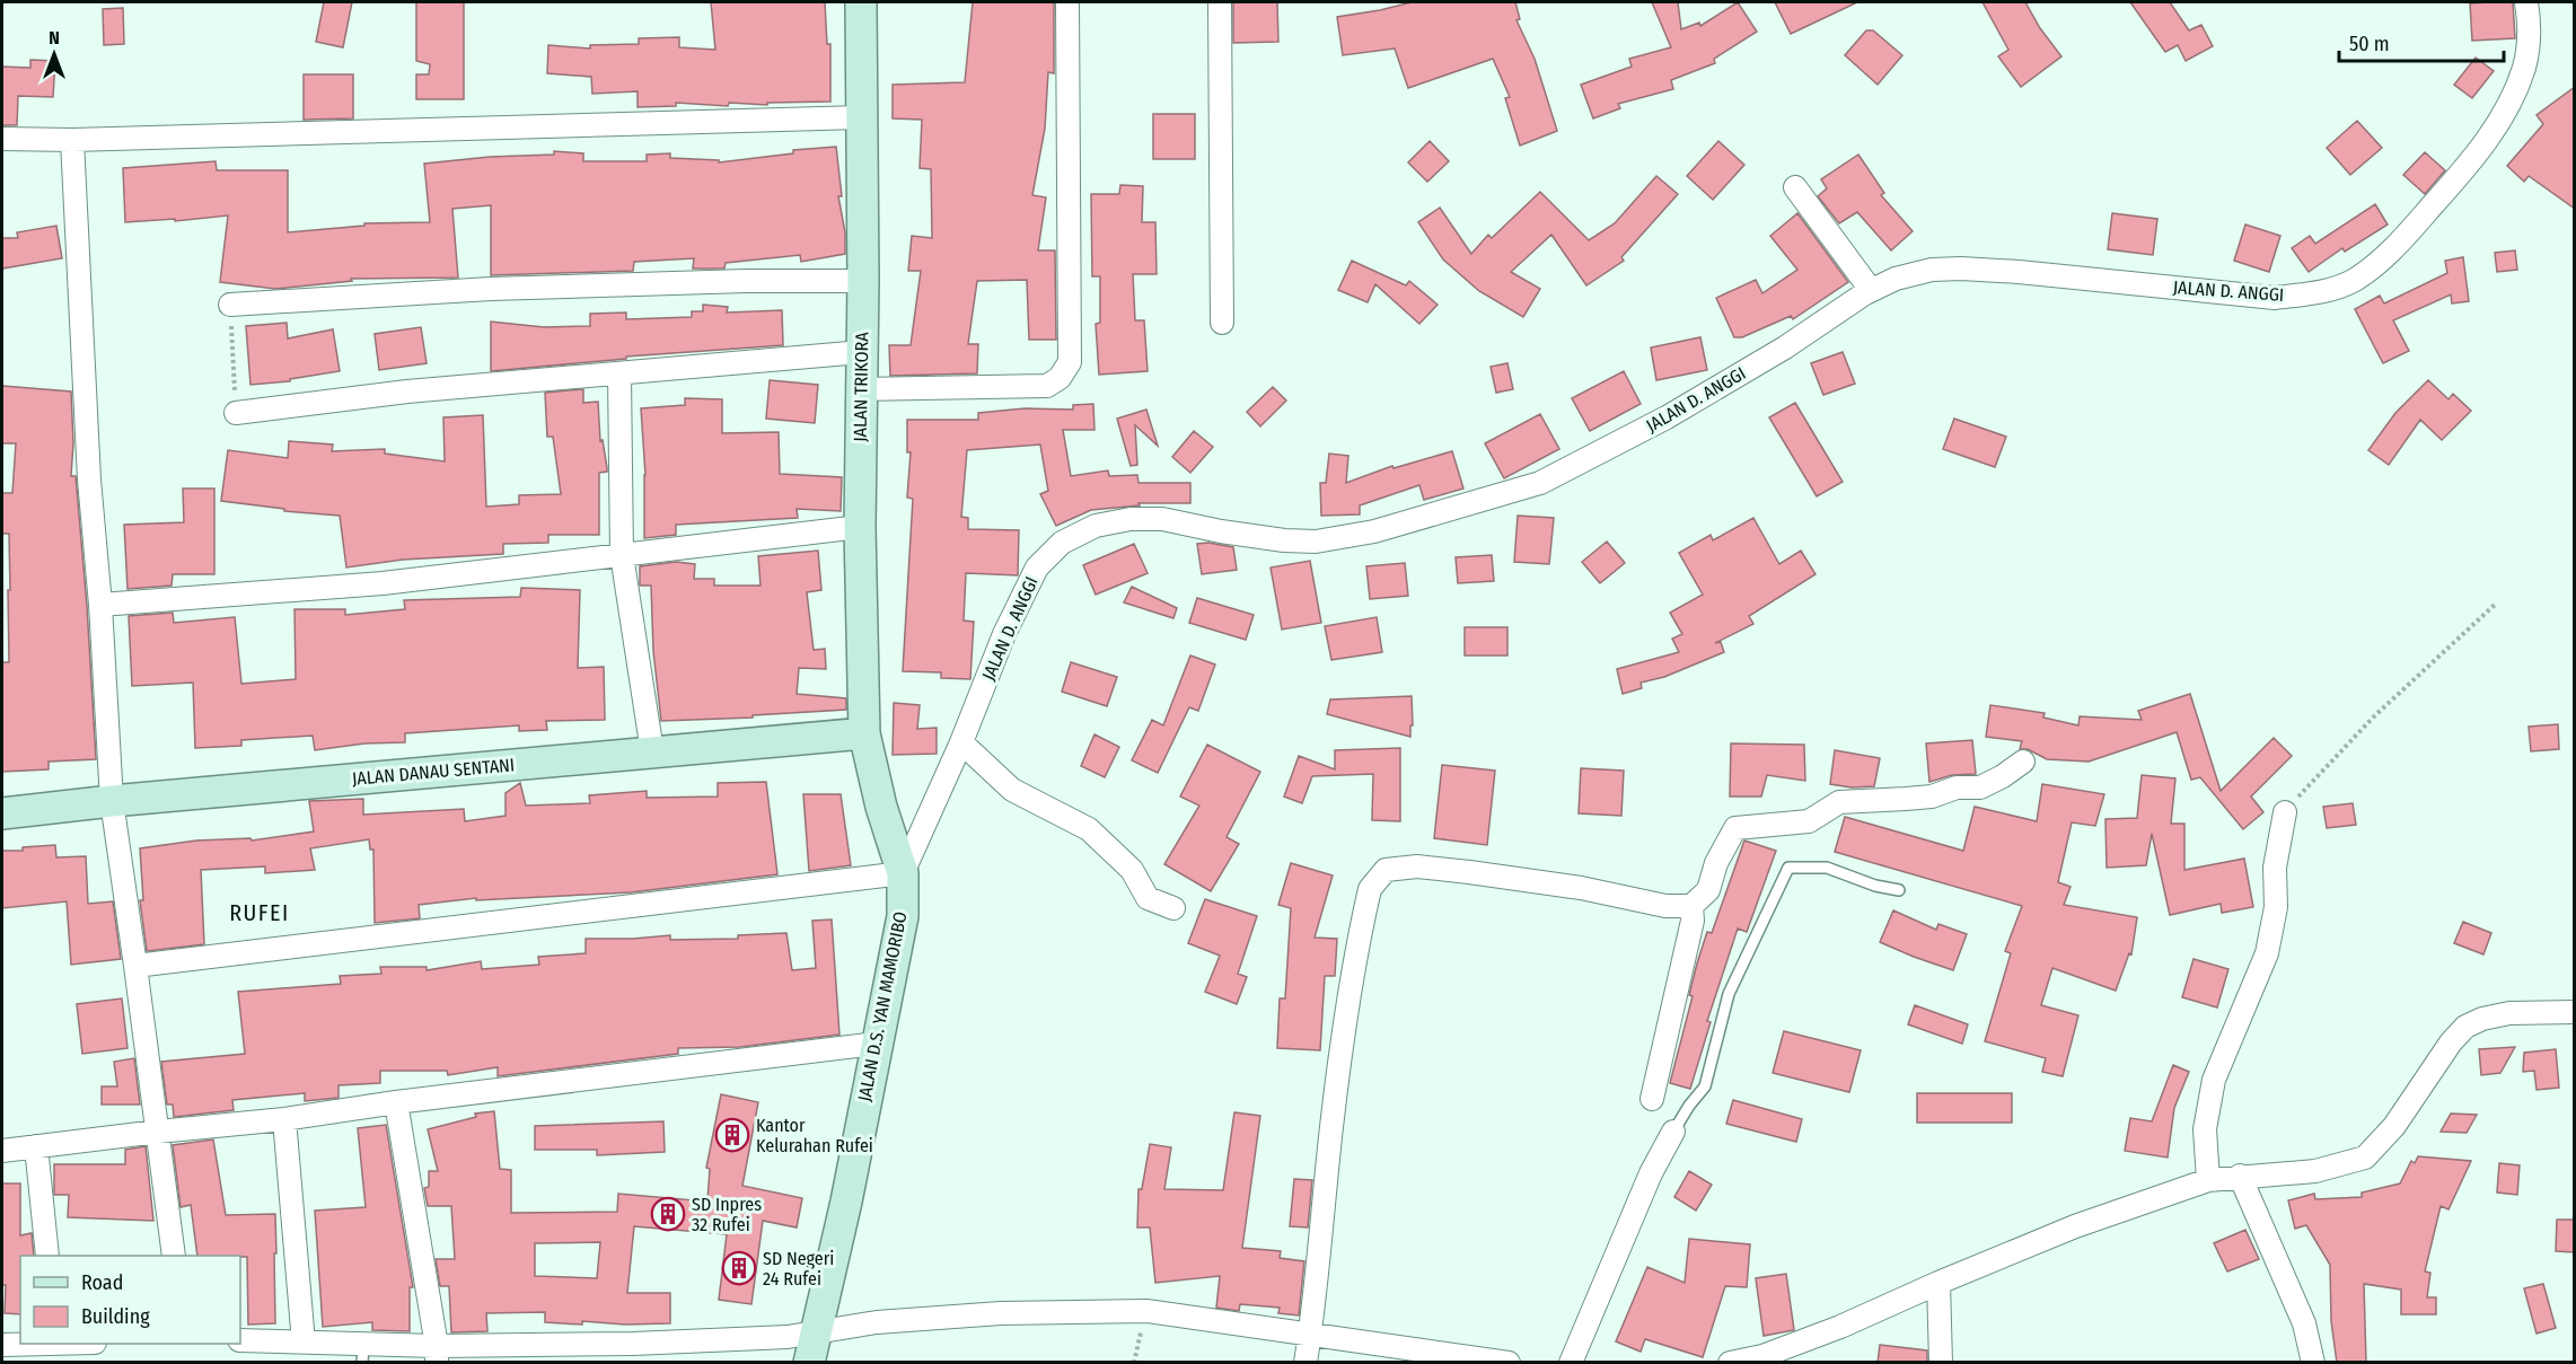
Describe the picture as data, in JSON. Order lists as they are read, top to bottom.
{
  "streets": {
    "street": [
      "JALAN D. ANGGI",
      "JALAN TRIKORA",
      "JALAN DANAU SENTANI",
      "JALAN D.S. YAN MAMORIBO"
    ]
  },
  "crossings": [
    ["JALAN D. ANGGI", "JALAN D.S. YAN MAMORIBO"],
    ["JALAN TRIKORA", "JALAN DANAU SENTANI"],
    ["JALAN TRIKORA", "JALAN D.S. YAN MAMORIBO"]
  ],
  "districts": ["RUFEI"],
  "places": {
    "building": ["Kantor Kelurahan Rufei", "SD Inpres 32 Rufei", "SD Negeri 24 Rufei"]
  },
  "legend": ["Road", "Building"],
  "scale_bar": "50 m",
  "north": "top"
}
